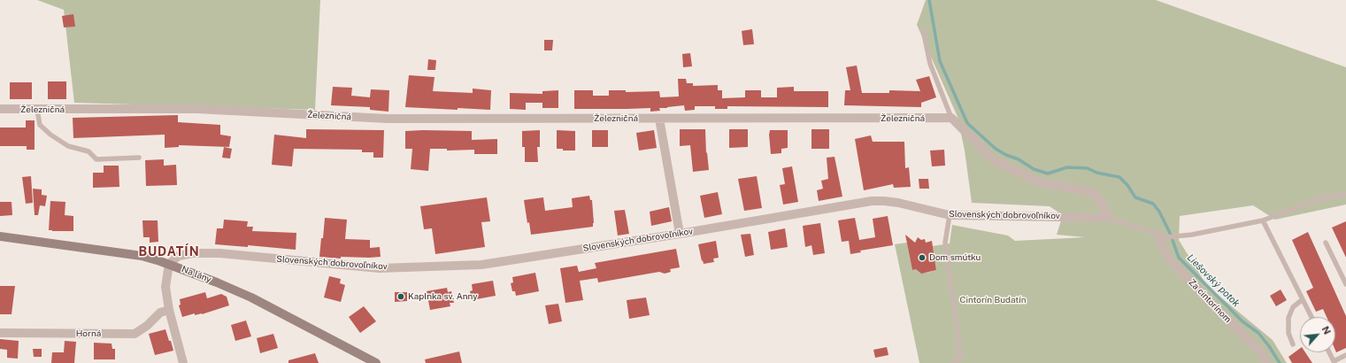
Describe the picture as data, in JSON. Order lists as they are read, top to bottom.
{
  "streets": {
    "street": [
      "Železničná",
      "Slovenských dobrovoľníkov",
      "Na lány",
      "Za cintorínom",
      "Horná"
    ]
  },
  "crossings": [
    ["Slovenských dobrovoľníkov", "Na lány"]
  ],
  "districts": ["BUDATÍN"],
  "water": ["Liešovský potok"],
  "parks": ["Cintorín Budatín"],
  "places": ["Dom smútku", "Kaplnka sv. Anny"],
  "north": "top right"
}
